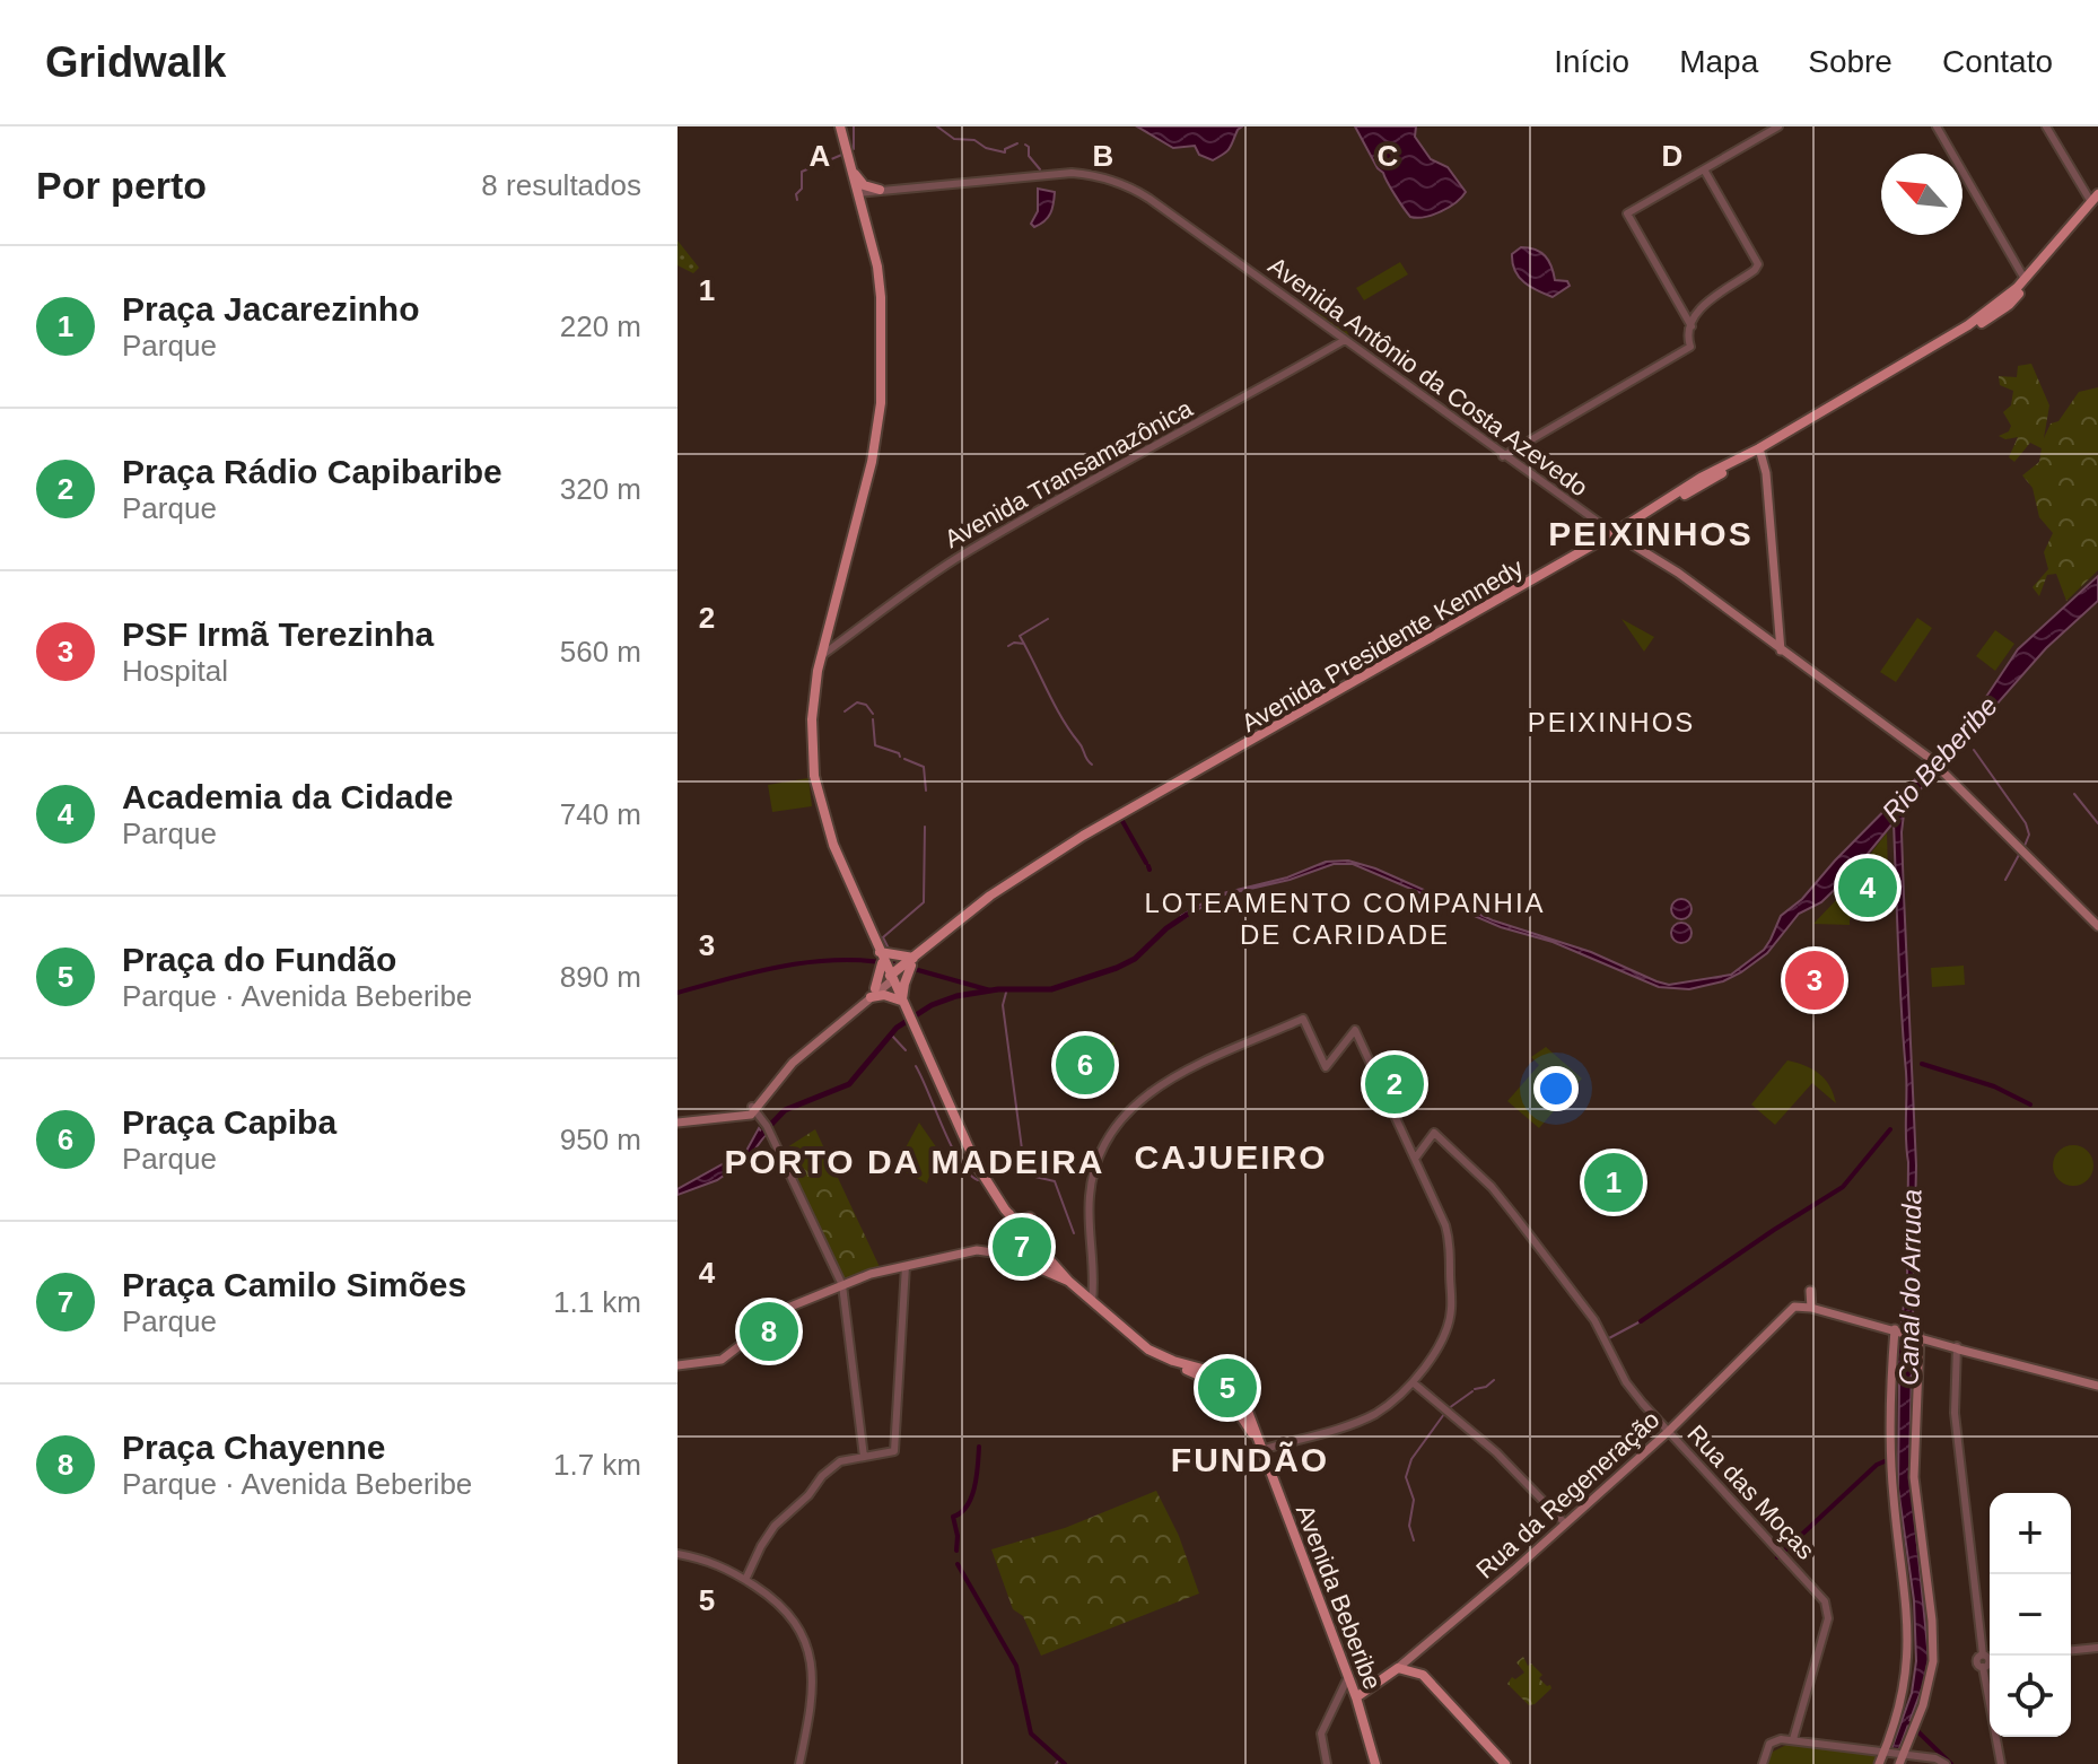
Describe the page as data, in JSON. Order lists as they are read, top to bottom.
{
  "streets": {
    "main road": [
      "Avenida Antônio da Costa Azevedo",
      "Avenida Presidente Kennedy",
      "Rua da Regeneração",
      "Avenida Beberibe"
    ],
    "street": ["Avenida Transamazônica", "Rua das Moças"]
  },
  "crossings": [
    ["Avenida Antônio da Costa Azevedo", "Avenida Transamazônica"],
    ["Avenida Antônio da Costa Azevedo", "Avenida Presidente Kennedy"],
    ["Rua das Moças", "Rua da Regeneração"],
    ["Rua da Regeneração", "Avenida Beberibe"]
  ],
  "districts": [
    "PEIXINHOS",
    "PEIXINHOS",
    "LOTEAMENTO COMPANHIA DE CARIDADE",
    "CAJUEIRO",
    "PORTO DA MADEIRA",
    "FUNDÃO"
  ],
  "water": ["Rio Beberibe", "Canal do Arruda"],
  "north": "top left",
  "page": {
    "header": "Gridwalk",
    "nav": [
      "Início",
      "Mapa",
      "Sobre",
      "Contato"
    ],
    "heading": ["Por perto", "8 resultados"],
    "list": [
      {
        "mark": "1",
        "name": "Praça Jacarezinho",
        "note": "Parque",
        "value": "220 m"
      },
      {
        "mark": "2",
        "name": "Praça Rádio Capibaribe",
        "note": "Parque",
        "value": "320 m"
      },
      {
        "mark": "3",
        "name": "PSF Irmã Terezinha",
        "note": "Hospital",
        "value": "560 m"
      },
      {
        "mark": "4",
        "name": "Academia da Cidade",
        "note": "Parque",
        "value": "740 m"
      },
      {
        "mark": "5",
        "name": "Praça do Fundão",
        "note": "Parque · Avenida Beberibe",
        "value": "890 m"
      },
      {
        "mark": "6",
        "name": "Praça Capiba",
        "note": "Parque",
        "value": "950 m"
      },
      {
        "mark": "7",
        "name": "Praça Camilo Simões",
        "note": "Parque",
        "value": "1.1 km"
      },
      {
        "mark": "8",
        "name": "Praça Chayenne",
        "note": "Parque · Avenida Beberibe",
        "value": "1.7 km"
      }
    ],
    "pins": [
      "4",
      "3",
      "6",
      "2",
      "1",
      "7",
      "8",
      "5"
    ],
    "map_buttons": ["+", "−"]
  },
  "grid": {
    "columns": [
      "A",
      "B",
      "C",
      "D"
    ],
    "rows": [
      "1",
      "2",
      "3",
      "4",
      "5"
    ]
  }
}
